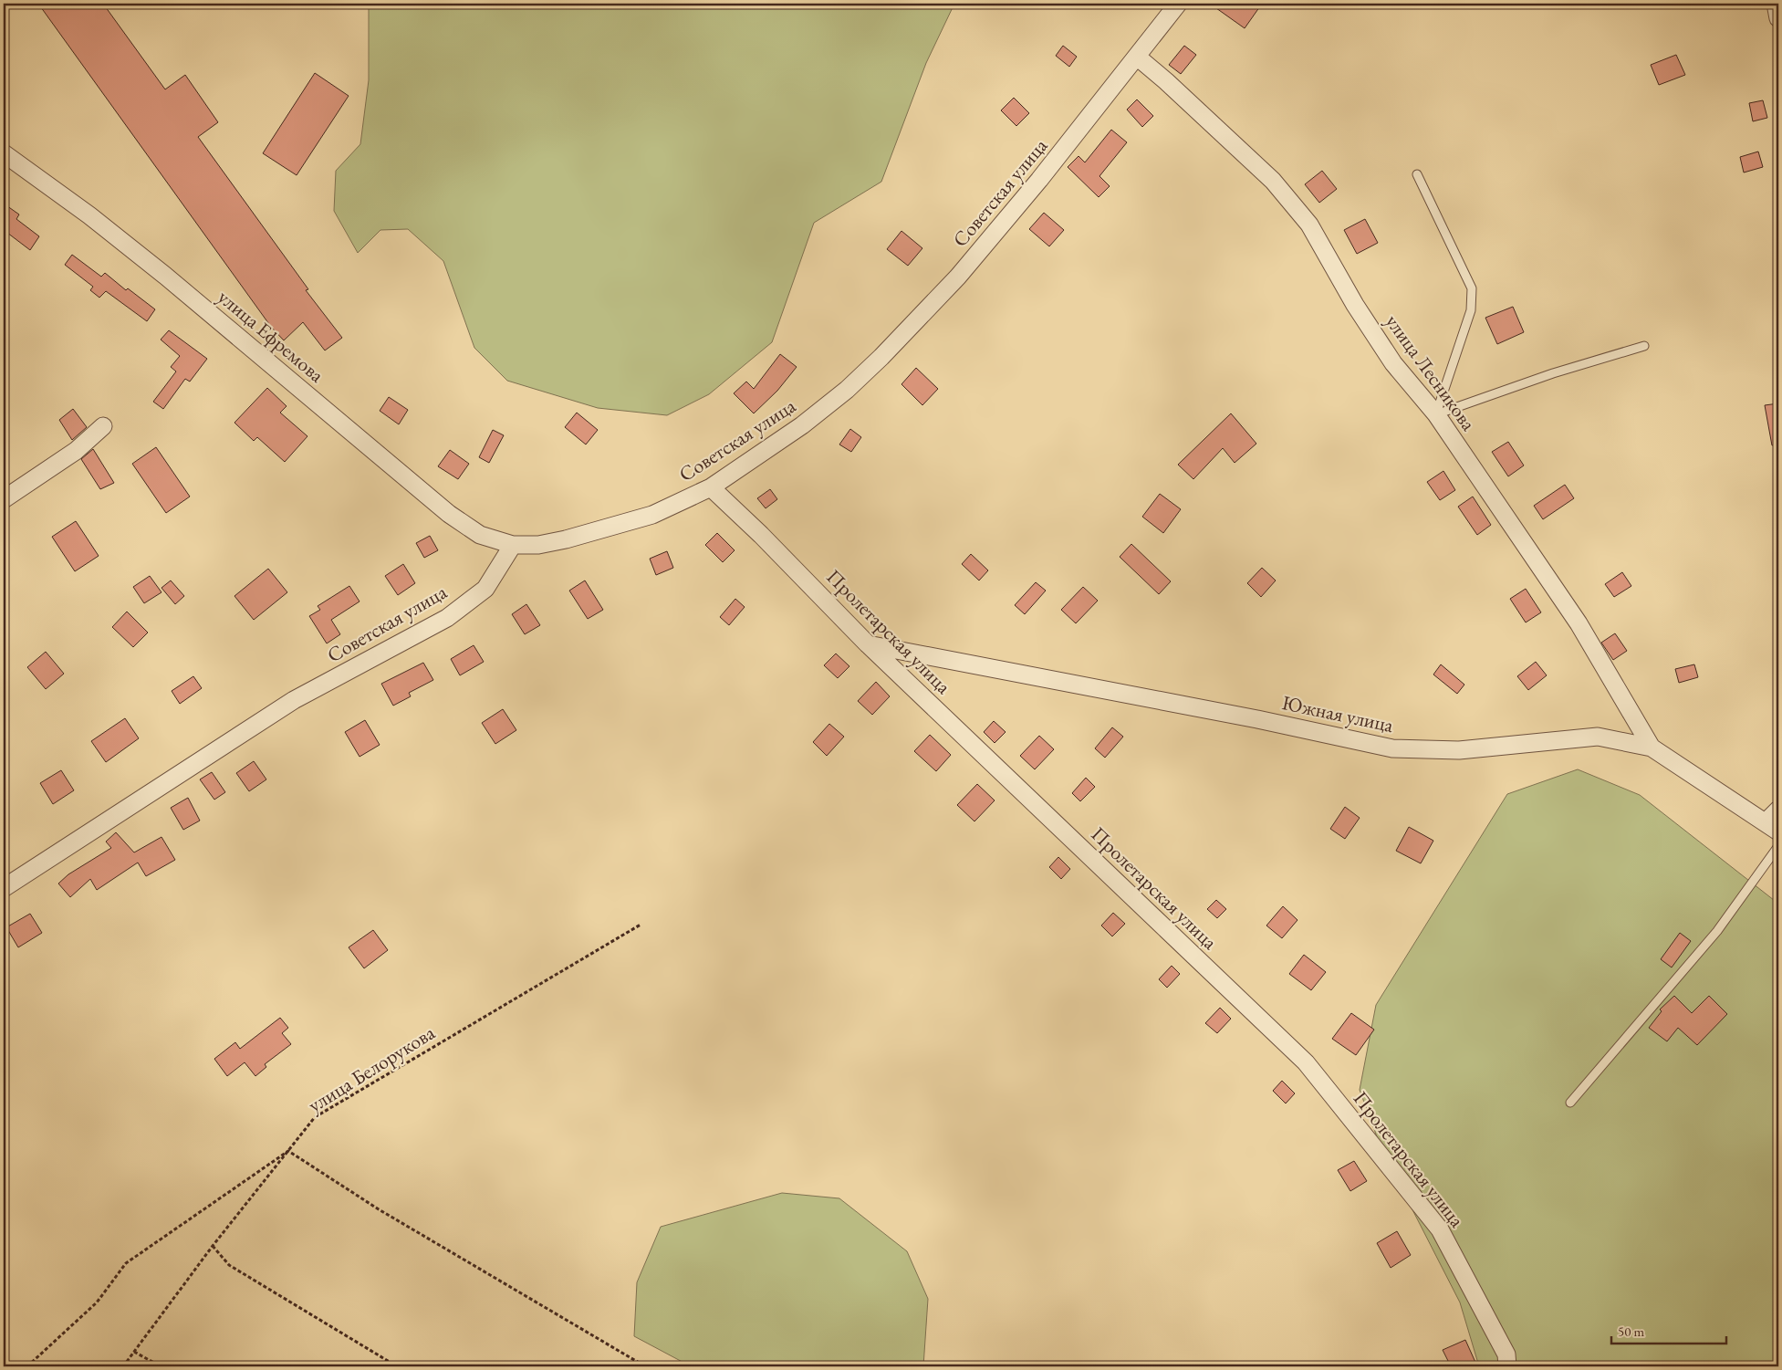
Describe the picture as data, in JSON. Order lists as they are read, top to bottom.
{
  "streets": {
    "street": [
      "Советская улица",
      "улица Ефремова",
      "улица Лесникова",
      "Пролетарская улица",
      "Южная улица"
    ],
    "path": ["улица Белорукова"]
  },
  "crossings": [
    ["Советская улица", "улица Ефремова"],
    ["Советская улица", "улица Лесникова"],
    ["Советская улица", "Пролетарская улица"],
    ["улица Лесникова", "Южная улица"],
    ["Пролетарская улица", "Южная улица"]
  ],
  "scale_bar": "50 m"
}
